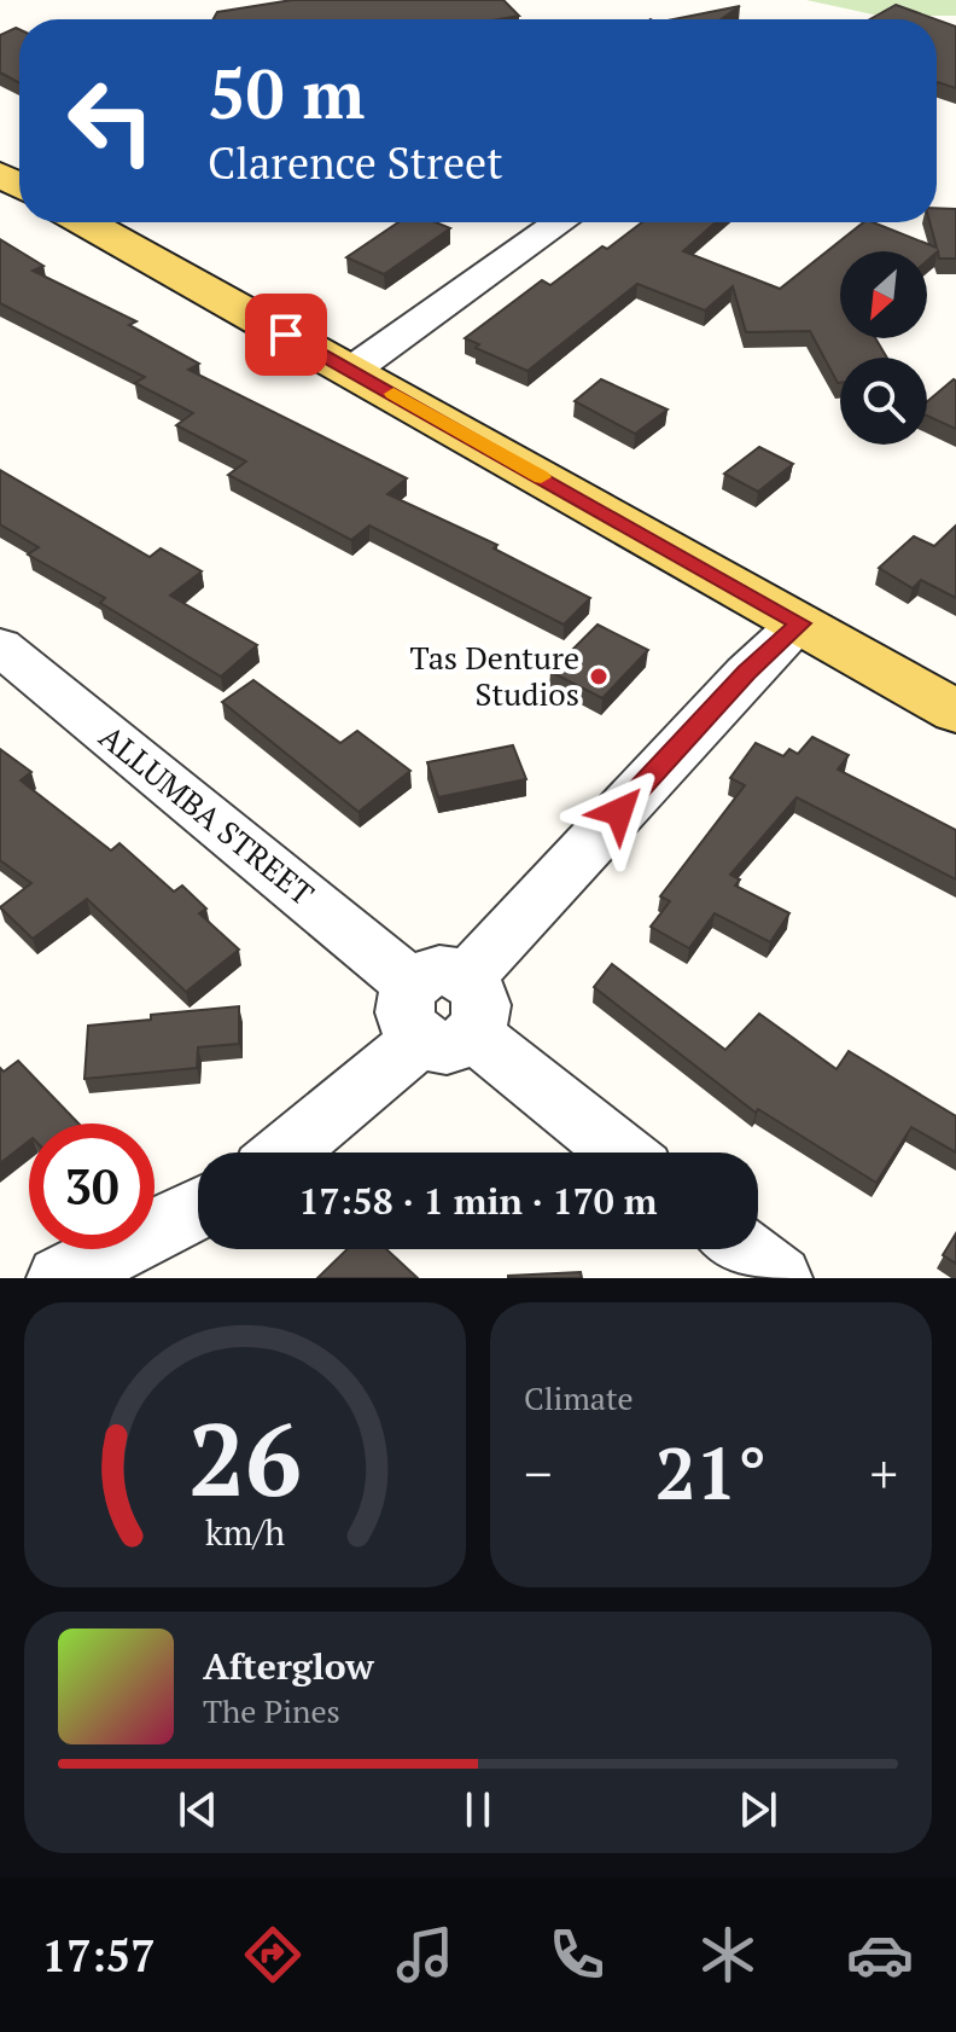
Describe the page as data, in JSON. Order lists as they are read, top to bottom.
{
  "streets": {
    "street": ["ALLUMBA STREET"]
  },
  "places": ["Tas Denture Studios"],
  "north": "bottom left",
  "page": {
    "turn": ["50 m", "Clarence Street"],
    "limit": "30",
    "trip": "17:58 · 1 min · 170 m",
    "tile": "Climate",
    "heat": ["−", "21°", "+"],
    "song": ["Afterglow", "The Pines"],
    "tabs": "17:57",
    "gauge": ["26", "km/h"]
  }
}
